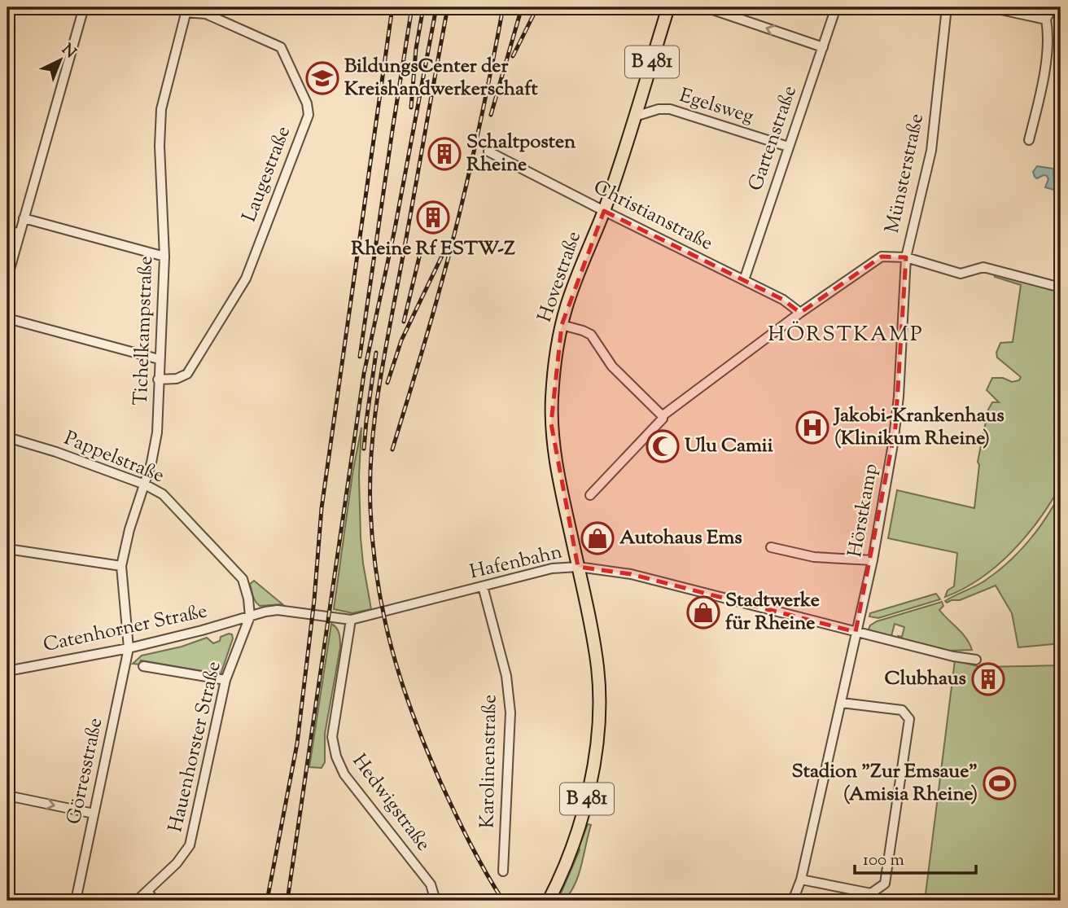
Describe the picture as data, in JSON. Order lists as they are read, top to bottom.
{
  "streets": {
    "main road": ["B 481", "Hovestraße"],
    "street": [
      "Egelsweg",
      "Gartenstraße",
      "Münsterstraße",
      "Laugestraße",
      "Christianstraße",
      "Tichelkampstraße",
      "Pappelstraße",
      "Hörstkamp",
      "Hafenbahn",
      "Catenhorner Straße",
      "Hauenhorster Straße",
      "Karolinenstraße",
      "Görresstraße",
      "Hedwigstraße"
    ]
  },
  "crossings": [
    ["B 481", "Hovestraße"],
    ["B 481", "Hafenbahn"],
    ["Egelsweg", "Gartenstraße"],
    ["Egelsweg", "Hovestraße"],
    ["Gartenstraße", "Christianstraße"],
    ["Münsterstraße", "Christianstraße"],
    ["Münsterstraße", "Hörstkamp"],
    ["Laugestraße", "Tichelkampstraße"],
    ["Christianstraße", "Hovestraße"],
    ["Hovestraße", "Hafenbahn"],
    ["Tichelkampstraße", "Pappelstraße"],
    ["Tichelkampstraße", "Catenhorner Straße"],
    ["Tichelkampstraße", "Görresstraße"],
    ["Pappelstraße", "Hafenbahn"],
    ["Pappelstraße", "Catenhorner Straße"],
    ["Pappelstraße", "Hauenhorster Straße"],
    ["Hörstkamp", "Hafenbahn"],
    ["Hafenbahn", "Catenhorner Straße"],
    ["Hafenbahn", "Hauenhorster Straße"],
    ["Hafenbahn", "Karolinenstraße"],
    ["Hafenbahn", "Hedwigstraße"],
    ["Catenhorner Straße", "Hauenhorster Straße"],
    ["Catenhorner Straße", "Görresstraße"]
  ],
  "districts": ["HÖRSTKAMP"],
  "places": {
    "school or university": ["BildungsCenter der Kreishandwerkerschaft"],
    "building": ["Schaltposten Rheine", "Rheine Rf ESTW-Z", "Clubhaus"],
    "hospital": ["Jakobi-Krankenhaus (Klinikum Rheine)"],
    "mosque": ["Ulu Camii"],
    "shop": ["Autohaus Ems", "Stadtwerke für Rheine"],
    "sports": ["Stadion \"Zur Emsaue\" (Amisia Rheine)"]
  },
  "scale_bar": "100 m",
  "north": "top right"
}
